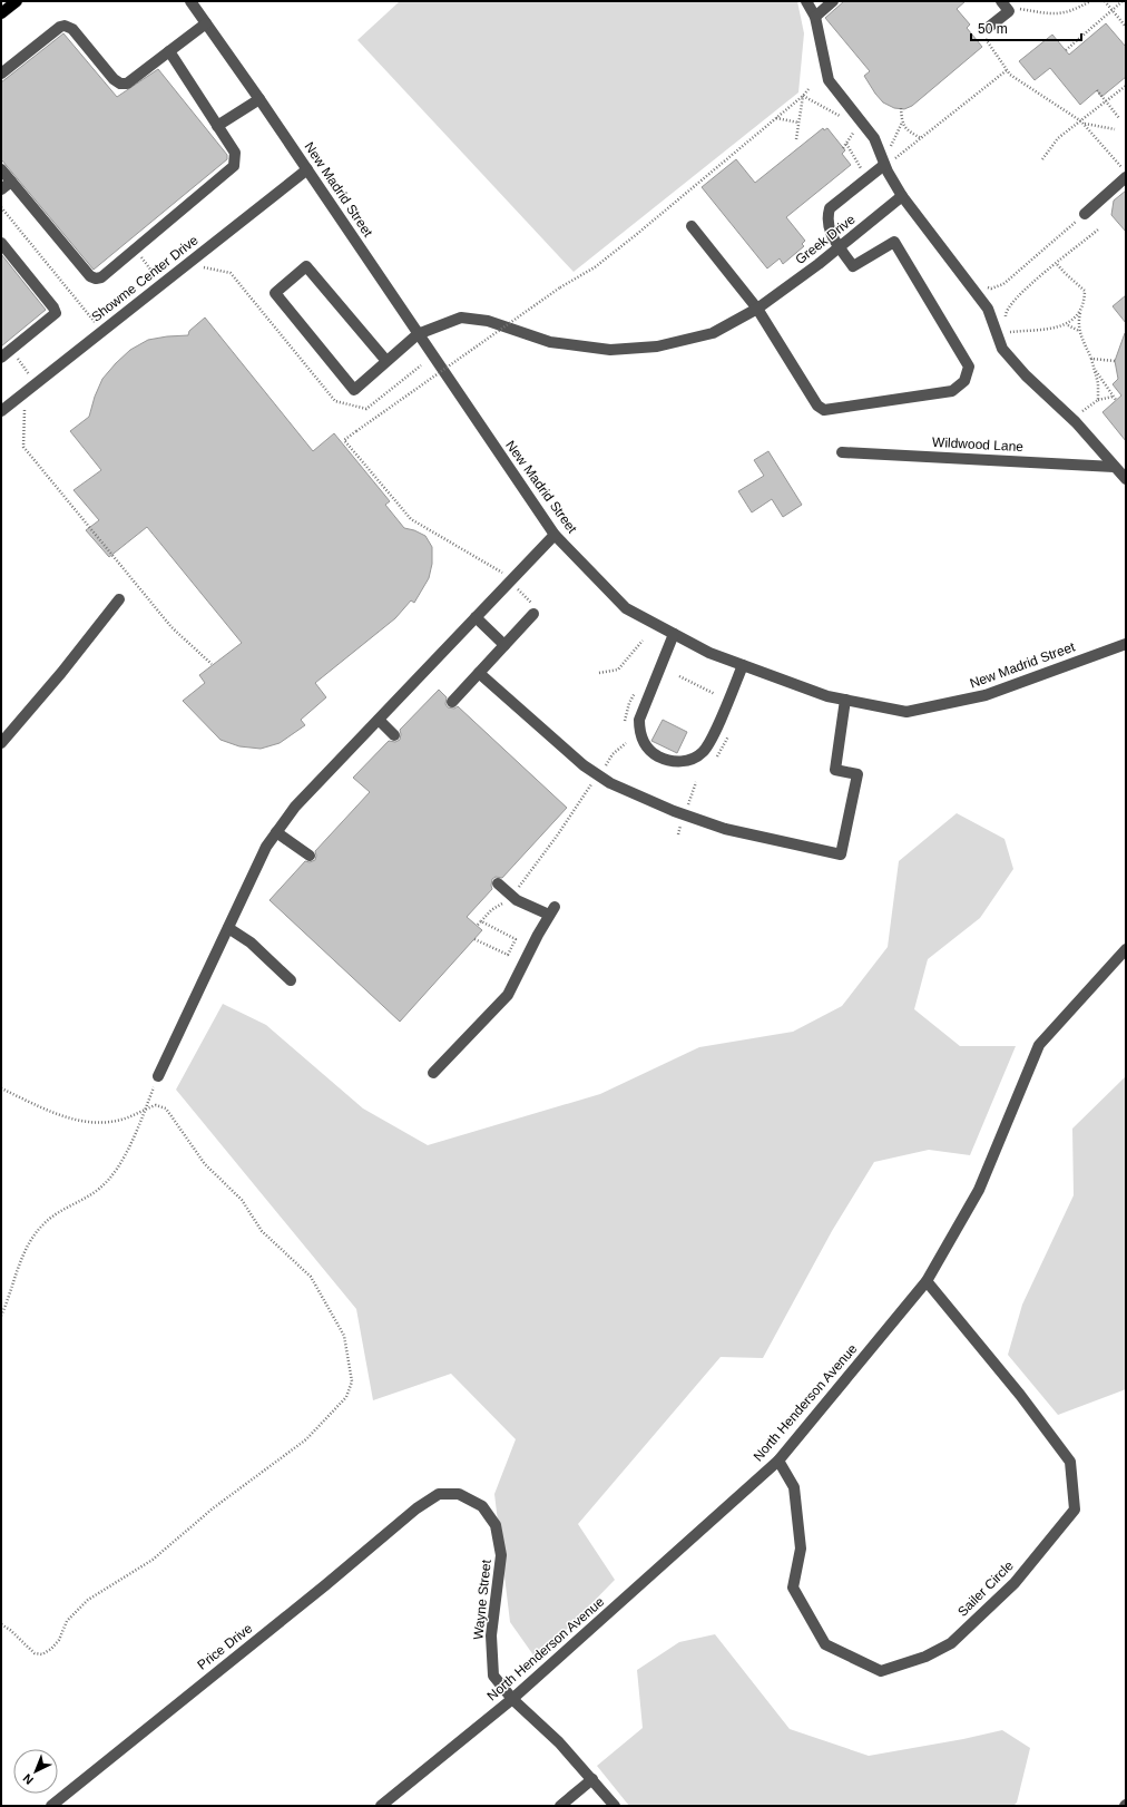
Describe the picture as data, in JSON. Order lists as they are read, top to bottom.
{
  "streets": {
    "street": [
      "New Madrid Street",
      "Greek Drive",
      "Showme Center Drive",
      "Wildwood Lane",
      "North Henderson Avenue",
      "Sailer Circle",
      "Wayne Street",
      "Price Drive"
    ]
  },
  "crossings": [
    ["New Madrid Street", "Greek Drive"],
    ["New Madrid Street", "Showme Center Drive"],
    ["North Henderson Avenue", "Sailer Circle"],
    ["North Henderson Avenue", "Wayne Street"],
    ["Wayne Street", "Price Drive"]
  ],
  "scale_bar": "50 m",
  "north": "bottom left"
}
